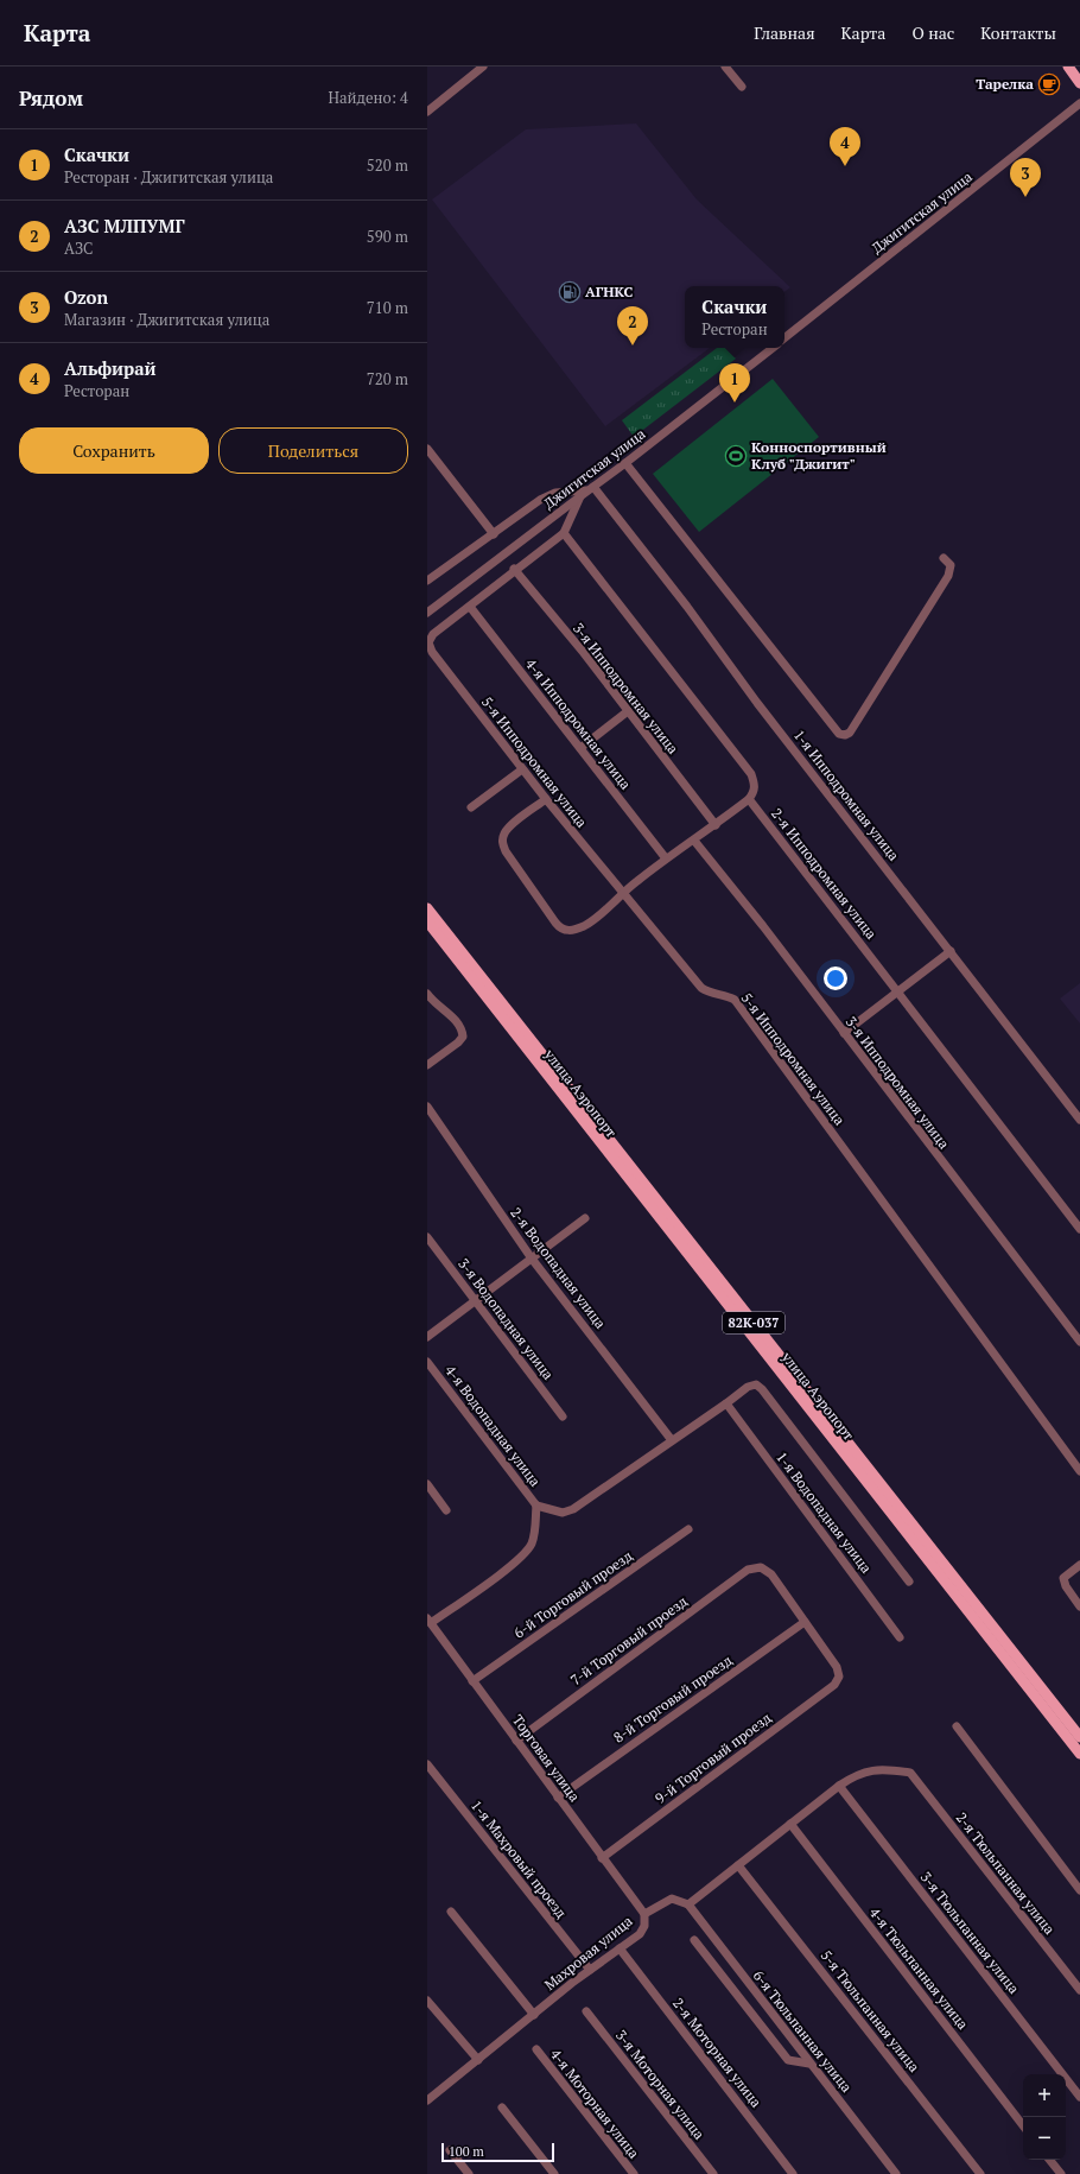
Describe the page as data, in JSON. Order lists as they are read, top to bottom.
{
  "streets": {
    "main road": ["улица Аэропорт", "82К-037"],
    "street": [
      "Джигитская улица",
      "3-я Ипподромная улица",
      "4-я Ипподромная улица",
      "5-я Ипподромная улица",
      "1-я Ипподромная улица",
      "2-я Ипподромная улица",
      "2-я Водопадная улица",
      "3-я Водопадная улица",
      "4-я Водопадная улица",
      "1-я Водопадная улица",
      "6-й Торговый проезд",
      "7-й Торговый проезд",
      "8-й Торговый проезд",
      "Торговая улица",
      "9-й Торговый проезд",
      "1-я Махровый проезд",
      "2-я Тюльпанная улица",
      "3-я Тюльпанная улица",
      "Махровая улица",
      "4-я Тюльпанная улица",
      "5-я Тюльпанная улица",
      "6-я Тюльпанная улица",
      "2-я Моторная улица",
      "3-я Моторная улица",
      "4-я Моторная улица"
    ]
  },
  "crossings": [
    ["Джигитская улица", "1-я Ипподромная улица"],
    ["4-я Ипподромная улица", "5-я Ипподромная улица"],
    ["6-й Торговый проезд", "Торговая улица"],
    ["7-й Торговый проезд", "8-й Торговый проезд"],
    ["7-й Торговый проезд", "Торговая улица"],
    ["7-й Торговый проезд", "9-й Торговый проезд"],
    ["8-й Торговый проезд", "Торговая улица"],
    ["8-й Торговый проезд", "9-й Торговый проезд"],
    ["Торговая улица", "9-й Торговый проезд"],
    ["Торговая улица", "Махровая улица"],
    ["1-я Махровый проезд", "Махровая улица"],
    ["2-я Тюльпанная улица", "3-я Тюльпанная улица"],
    ["Махровая улица", "6-я Тюльпанная улица"],
    ["Махровая улица", "2-я Моторная улица"]
  ],
  "places": {
    "cafe": ["Тарелка"],
    "fuel station": ["АГНКС"],
    "sports": ["Конноспортивный Клуб \"Джигит\""]
  },
  "scale_bar": "100 m",
  "page": {
    "header": "Карта",
    "nav": [
      "Главная",
      "Карта",
      "О нас",
      "Контакты"
    ],
    "heading": ["Рядом", "Найдено: 4"],
    "pins": [
      "4",
      "3",
      "2",
      "1"
    ],
    "list": [
      {
        "mark": "1",
        "name": "Скачки",
        "note": "Ресторан · Джигитская улица",
        "value": "520 m"
      },
      {
        "mark": "2",
        "name": "АЗС МЛПУМГ",
        "note": "АЗС",
        "value": "590 m"
      },
      {
        "mark": "3",
        "name": "Ozon",
        "note": "Магазин · Джигитская улица",
        "value": "710 m"
      },
      {
        "mark": "4",
        "name": "Альфирай",
        "note": "Ресторан",
        "value": "720 m"
      }
    ],
    "popup": ["Скачки", "Ресторан"],
    "buttons": ["Сохранить", "Поделиться"],
    "map_buttons": ["+", "−"],
    "scale": "100 m"
  }
}
